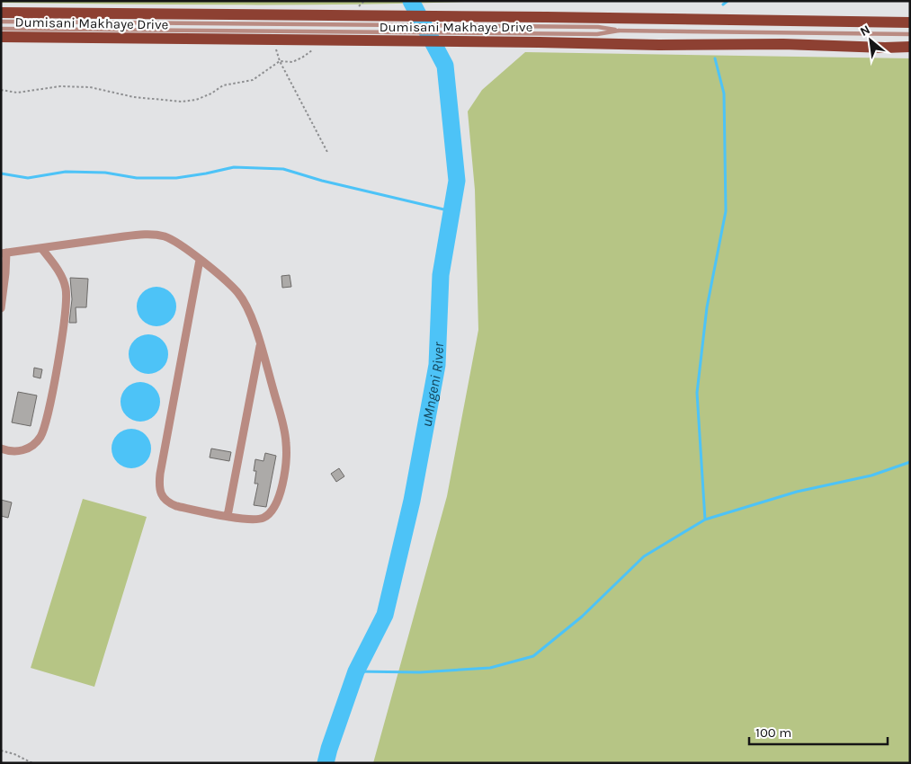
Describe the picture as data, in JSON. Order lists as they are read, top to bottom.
{
  "streets": {
    "main road": ["Dumisani Makhaye Drive"]
  },
  "water": ["uMngeni River"],
  "scale_bar": "100 m",
  "north": "top left"
}
